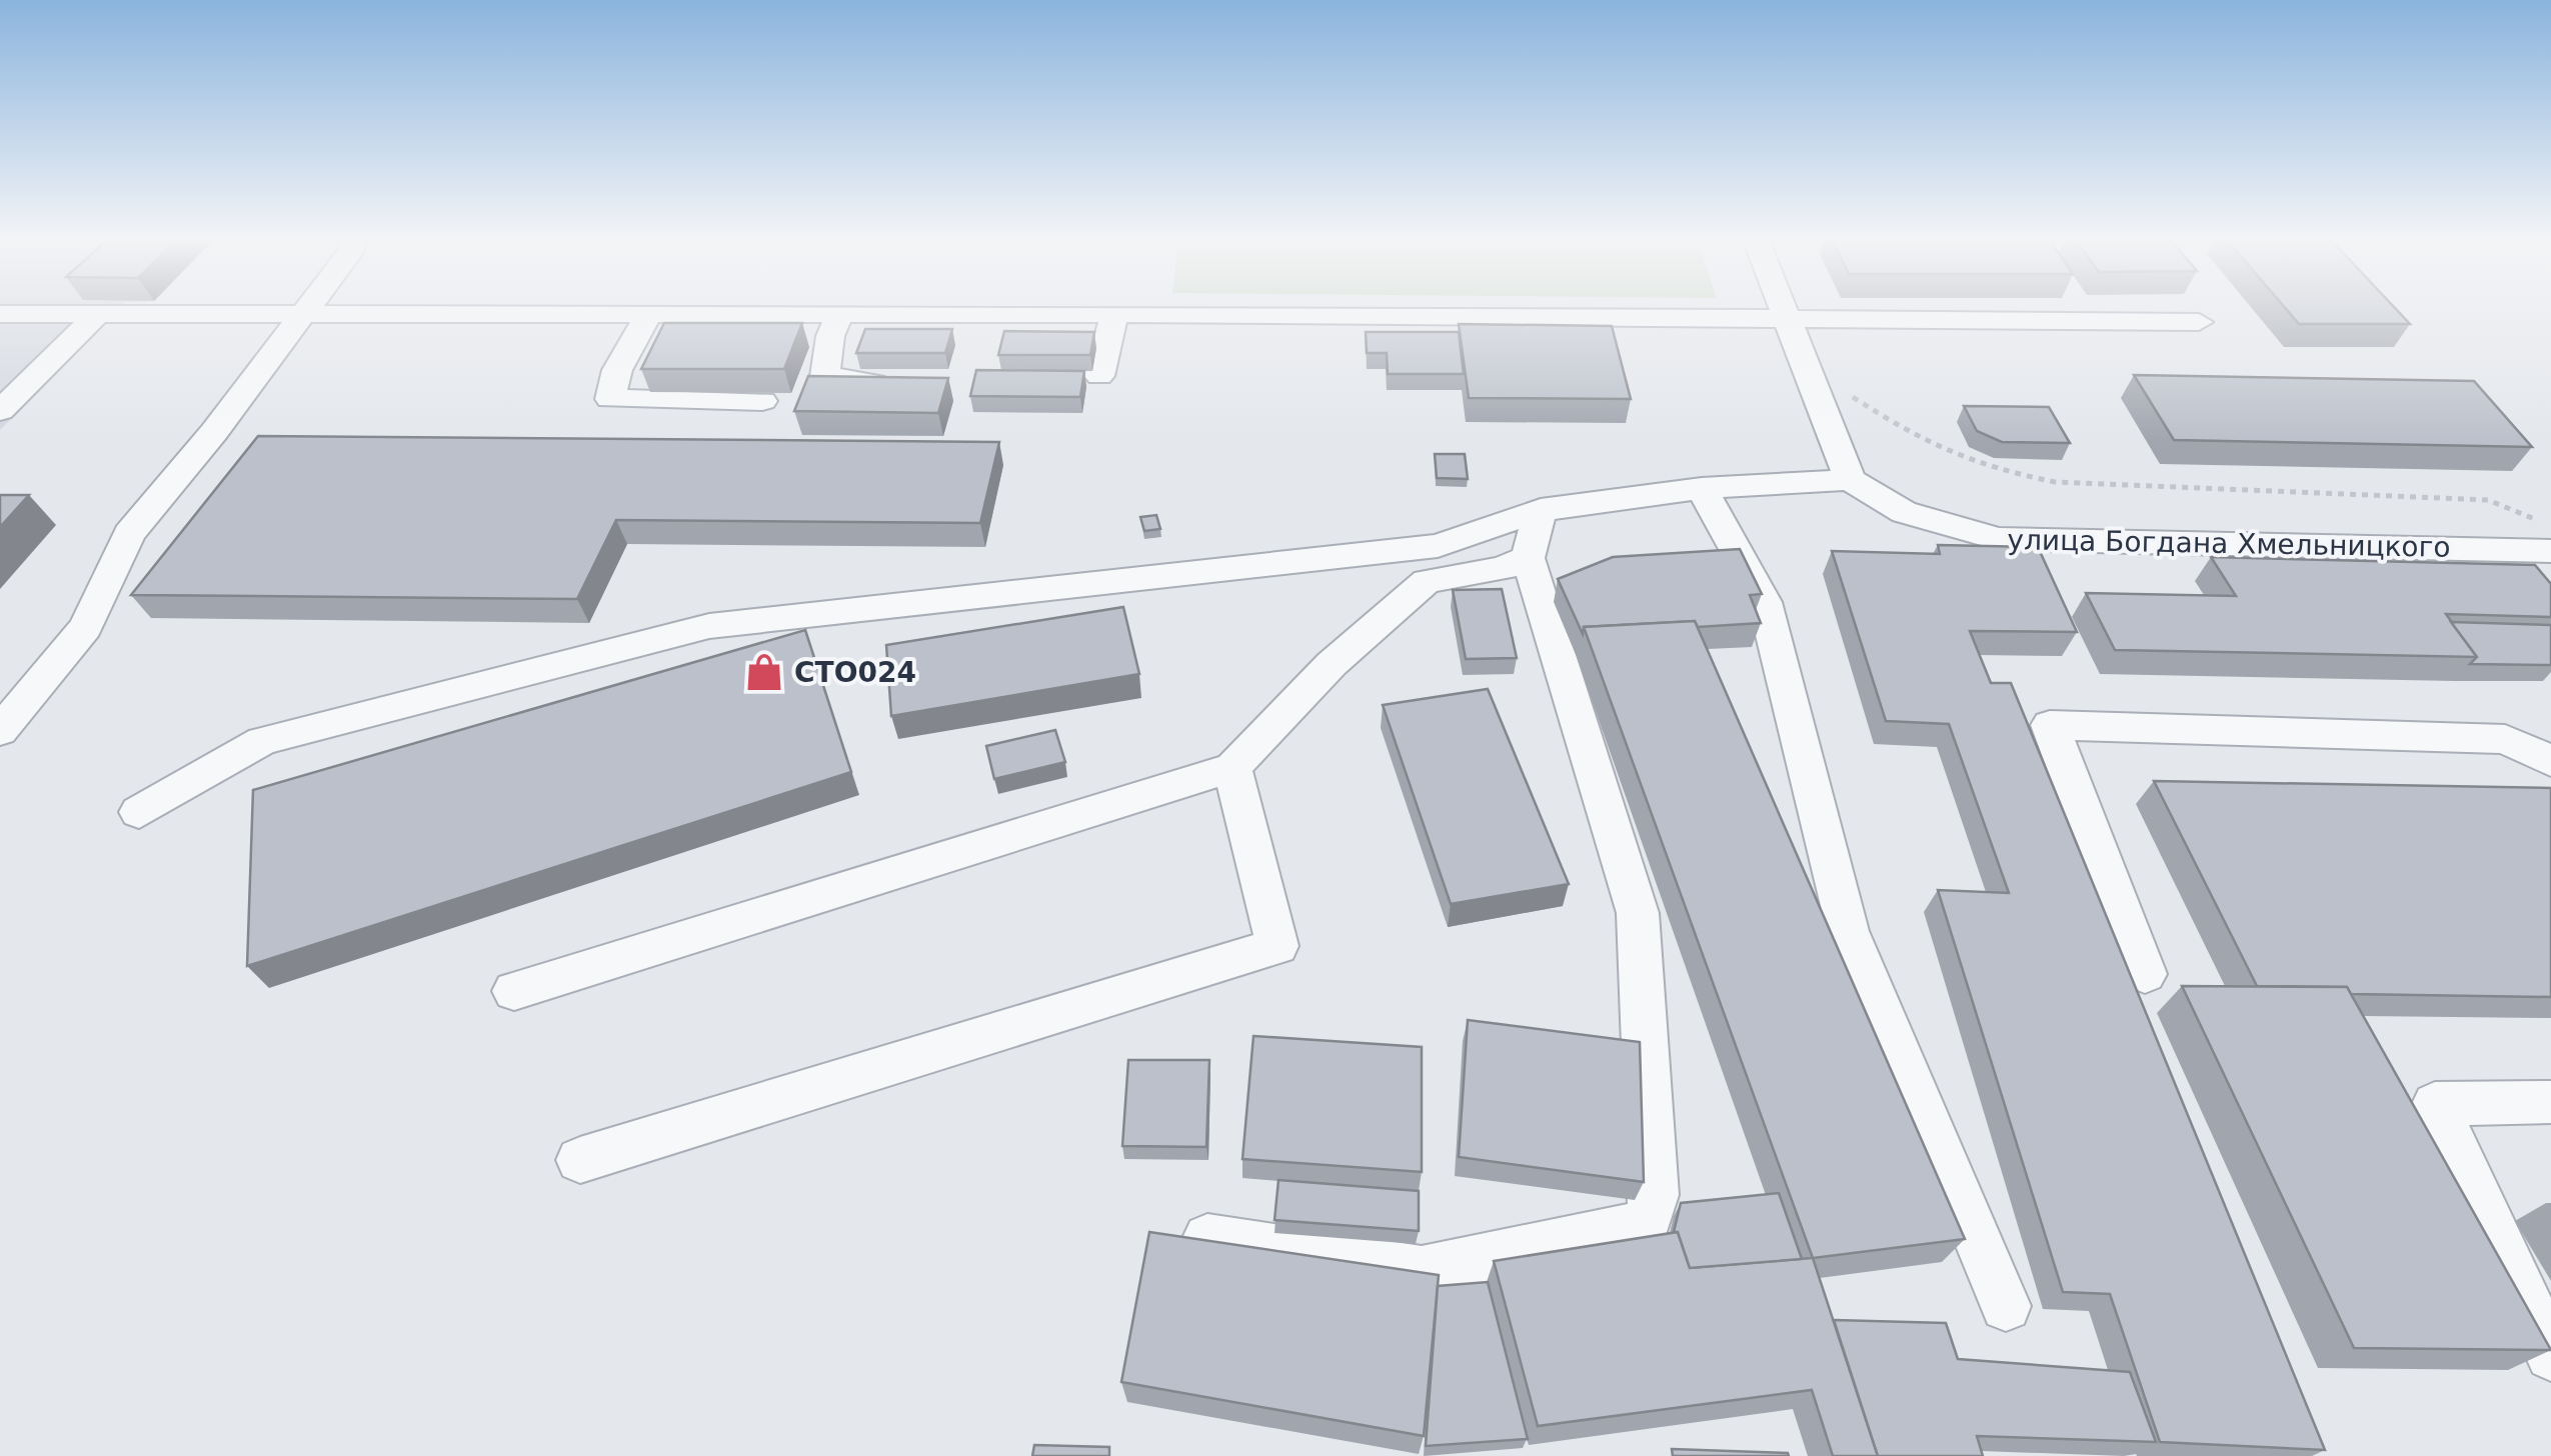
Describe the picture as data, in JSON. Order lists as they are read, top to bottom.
{
  "streets": {
    "street": ["улица Богдана Хмельницкого"]
  },
  "places": {
    "shop": ["СТО024"]
  }
}
